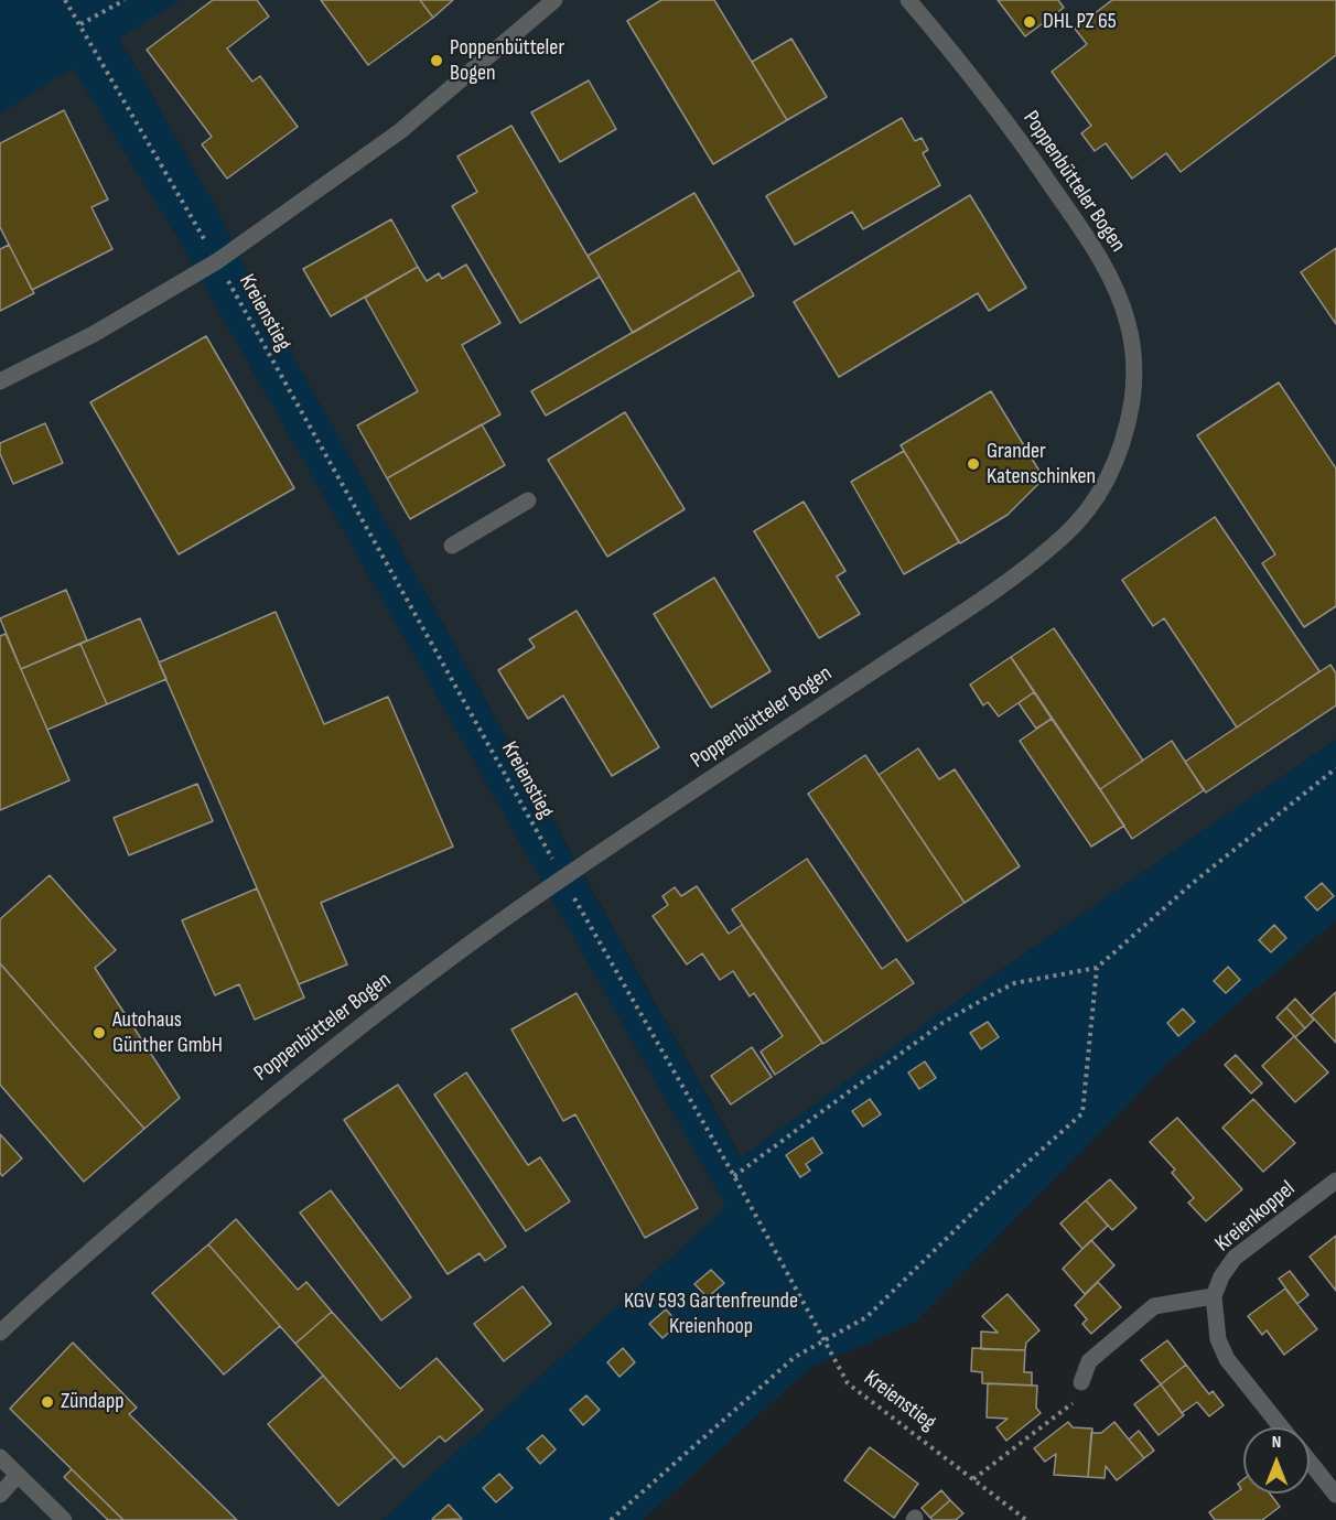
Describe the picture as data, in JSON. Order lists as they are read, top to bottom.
{
  "streets": {
    "street": ["Poppenbütteler Bogen", "Kreienkoppel"],
    "path": ["Kreienstieg"]
  },
  "crossings": [
    ["Poppenbütteler Bogen", "Kreienstieg"]
  ],
  "parks": ["KGV 593 Gartenfreunde Kreienhoop"],
  "places": [
    "DHL PZ 65",
    "Poppenbütteler Bogen",
    "Grander Katenschinken",
    "Autohaus Günther GmbH",
    "Zündapp"
  ],
  "north": "top"
}
